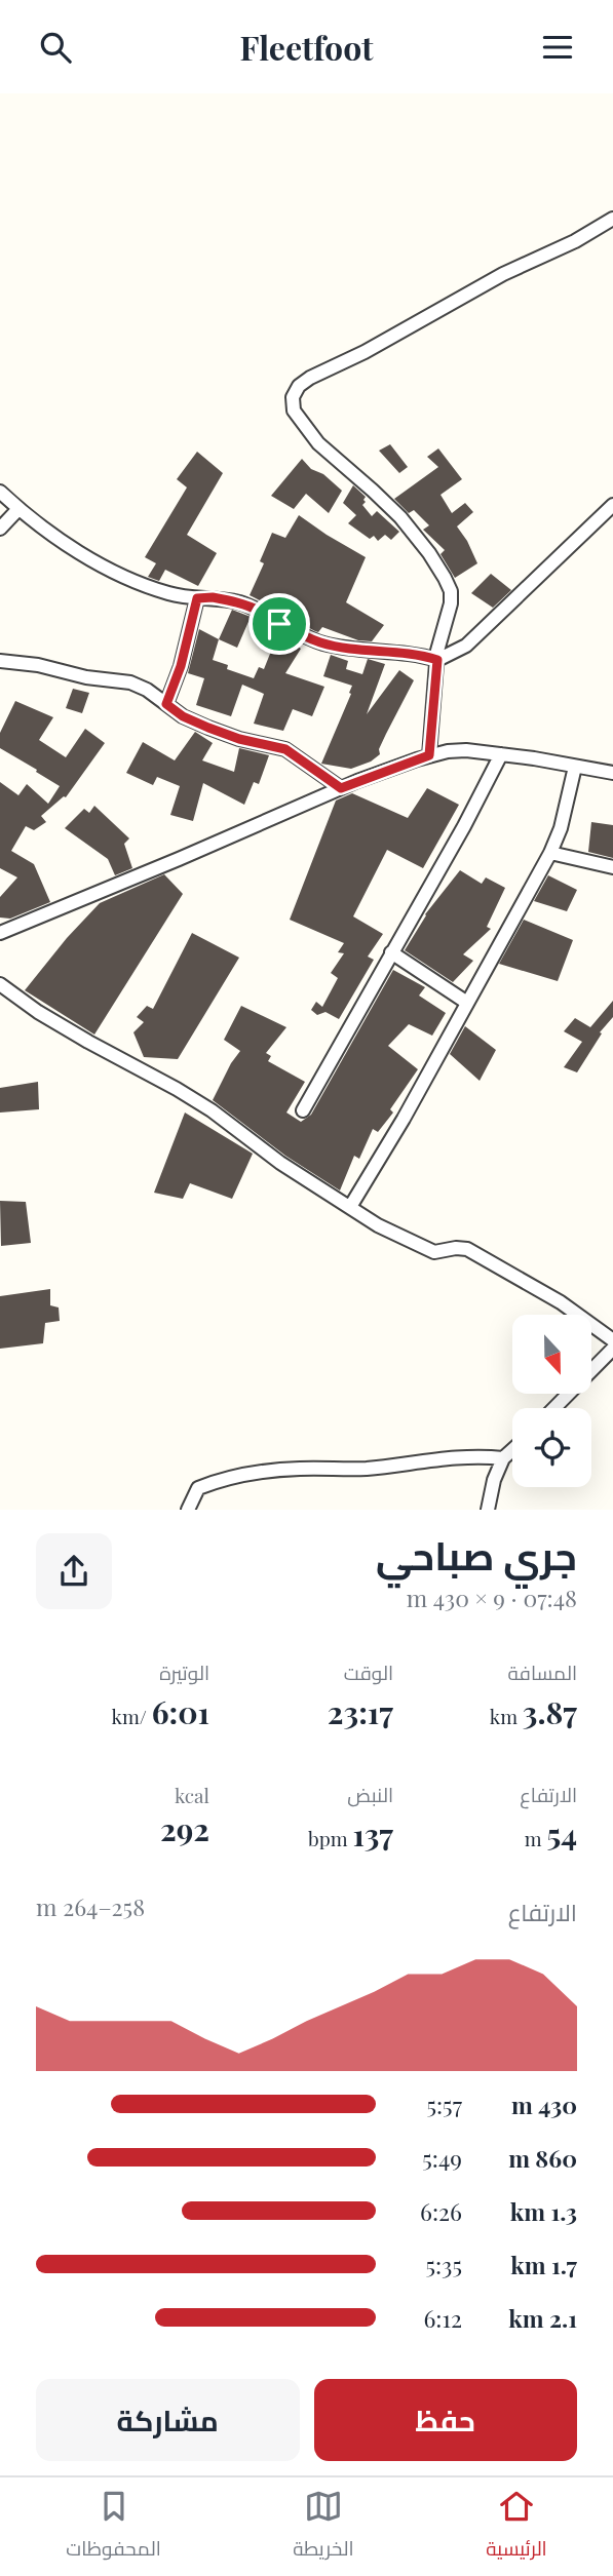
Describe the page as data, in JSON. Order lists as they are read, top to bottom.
{
  "north": "bottom",
  "page": {
    "header": "Fleetfoot",
    "heading": ["جري صباحي", "07:48 · 9 × 430 m"],
    "stats": [
      ["المسافة", "3.87 km"],
      ["الوقت", "23:17"],
      ["الوتيرة", "6:01 /km"],
      ["الارتفاع", "54 m"],
      ["النبض", "137 bpm"],
      ["kcal", "292"]
    ],
    "chart": ["الارتفاع", "258–264 m"],
    "list": [
      {
        "name": "430 m",
        "note": "5:57"
      },
      {
        "name": "860 m",
        "note": "5:49"
      },
      {
        "name": "1.3 km",
        "note": "6:26"
      },
      {
        "name": "1.7 km",
        "note": "5:35"
      },
      {
        "name": "2.1 km",
        "note": "6:12"
      }
    ],
    "buttons": ["حفظ", "مشاركة"],
    "tabs": ["الرئيسية", "الخريطة", "المحفوظات"]
  }
}
